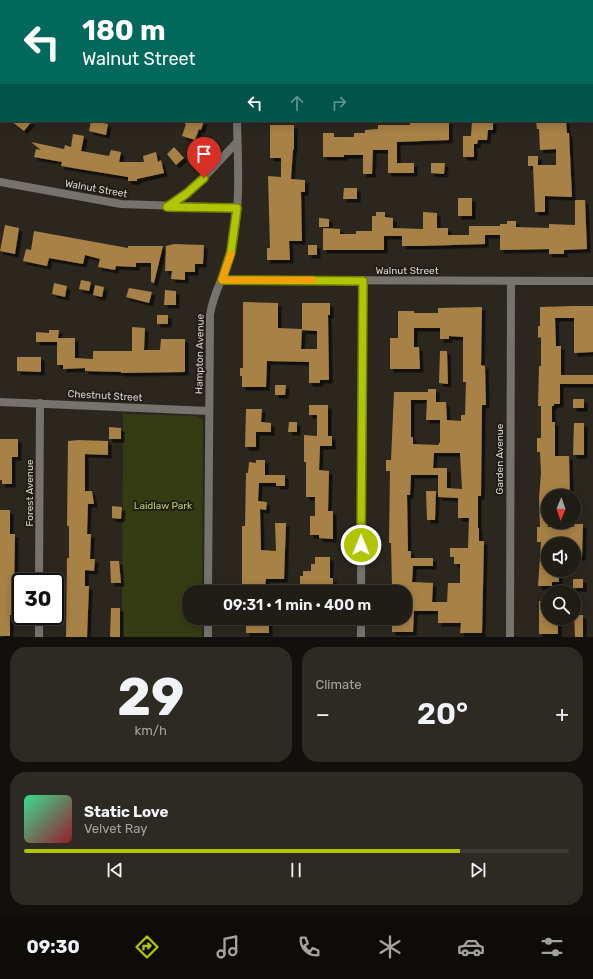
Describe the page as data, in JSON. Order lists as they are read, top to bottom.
{
  "streets": {
    "street": [
      "Walnut Street",
      "Hampton Avenue",
      "Chestnut Street",
      "Garden Avenue",
      "Forest Avenue"
    ]
  },
  "crossings": [
    ["Walnut Street", "Hampton Avenue"],
    ["Walnut Street", "Garden Avenue"],
    ["Hampton Avenue", "Chestnut Street"],
    ["Chestnut Street", "Forest Avenue"]
  ],
  "parks": ["Laidlaw Park"],
  "north": "bottom",
  "page": {
    "turn": ["180 m", "Walnut Street"],
    "limit": "30",
    "trip": "09:31 · 1 min · 400 m",
    "tile": [
      ["29", "km/h"],
      "Climate"
    ],
    "heat": ["−", "20°", "+"],
    "song": ["Static Love", "Velvet Ray"],
    "tabs": "09:30"
  }
}
